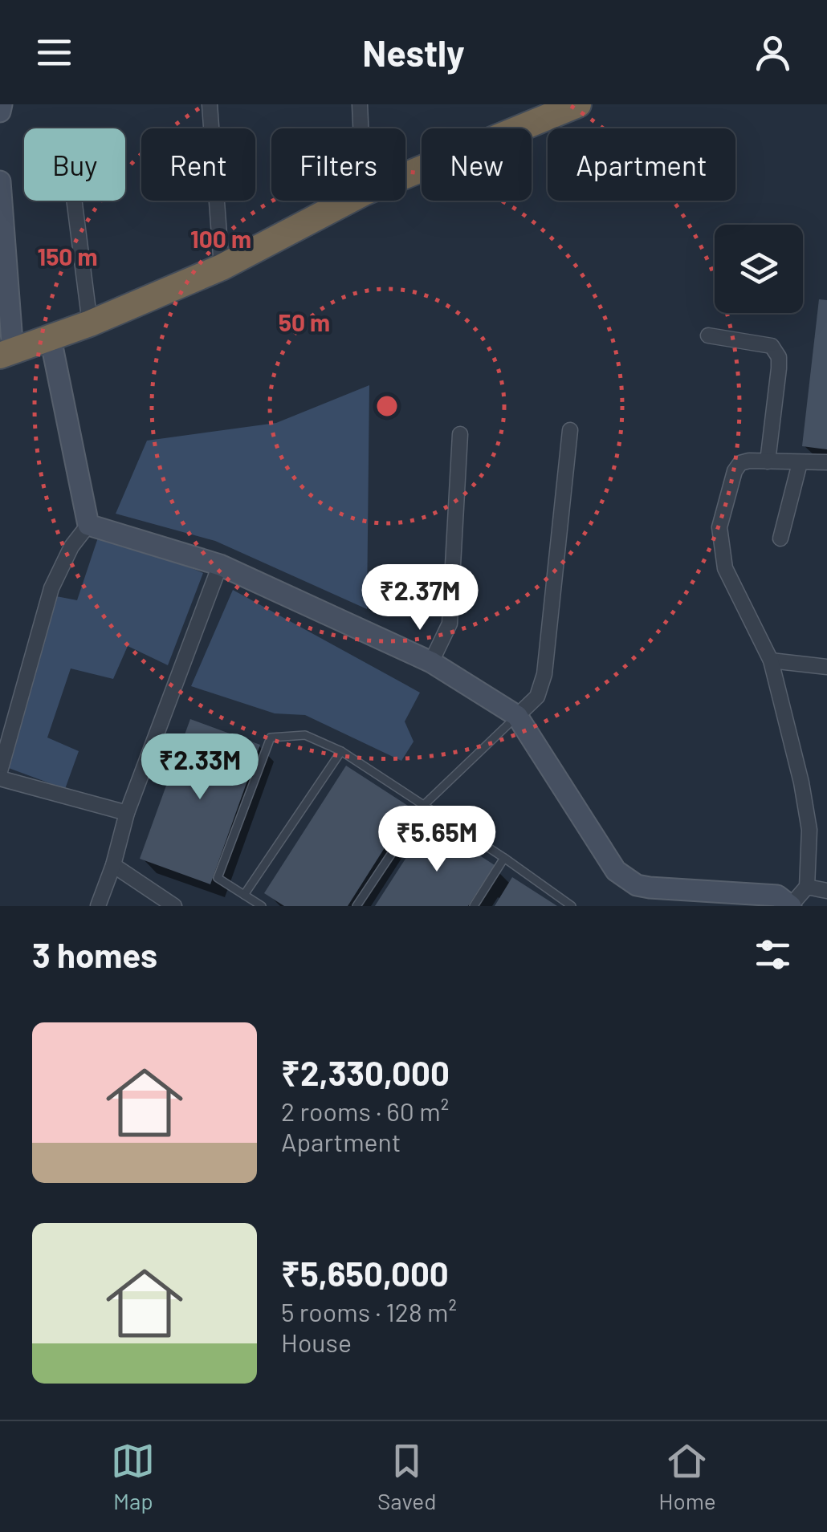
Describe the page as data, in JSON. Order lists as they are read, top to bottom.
{
  "page": {
    "header": "Nestly",
    "chip": [
      "Buy",
      "Rent",
      "Filters",
      "New",
      "Apartment"
    ],
    "price": ["₹2.37M", "₹2.33M", "₹5.65M"],
    "heading": "3 homes",
    "list": [
      {
        "name": "₹2,330,000",
        "note": "2 rooms · 60 m² · Apartment"
      },
      {
        "name": "₹5,650,000",
        "note": "5 rooms · 128 m² · House"
      }
    ],
    "tabs": ["Map", "Saved", "Home"]
  },
  "rings": ["100 m", "150 m", "50 m"]
}
